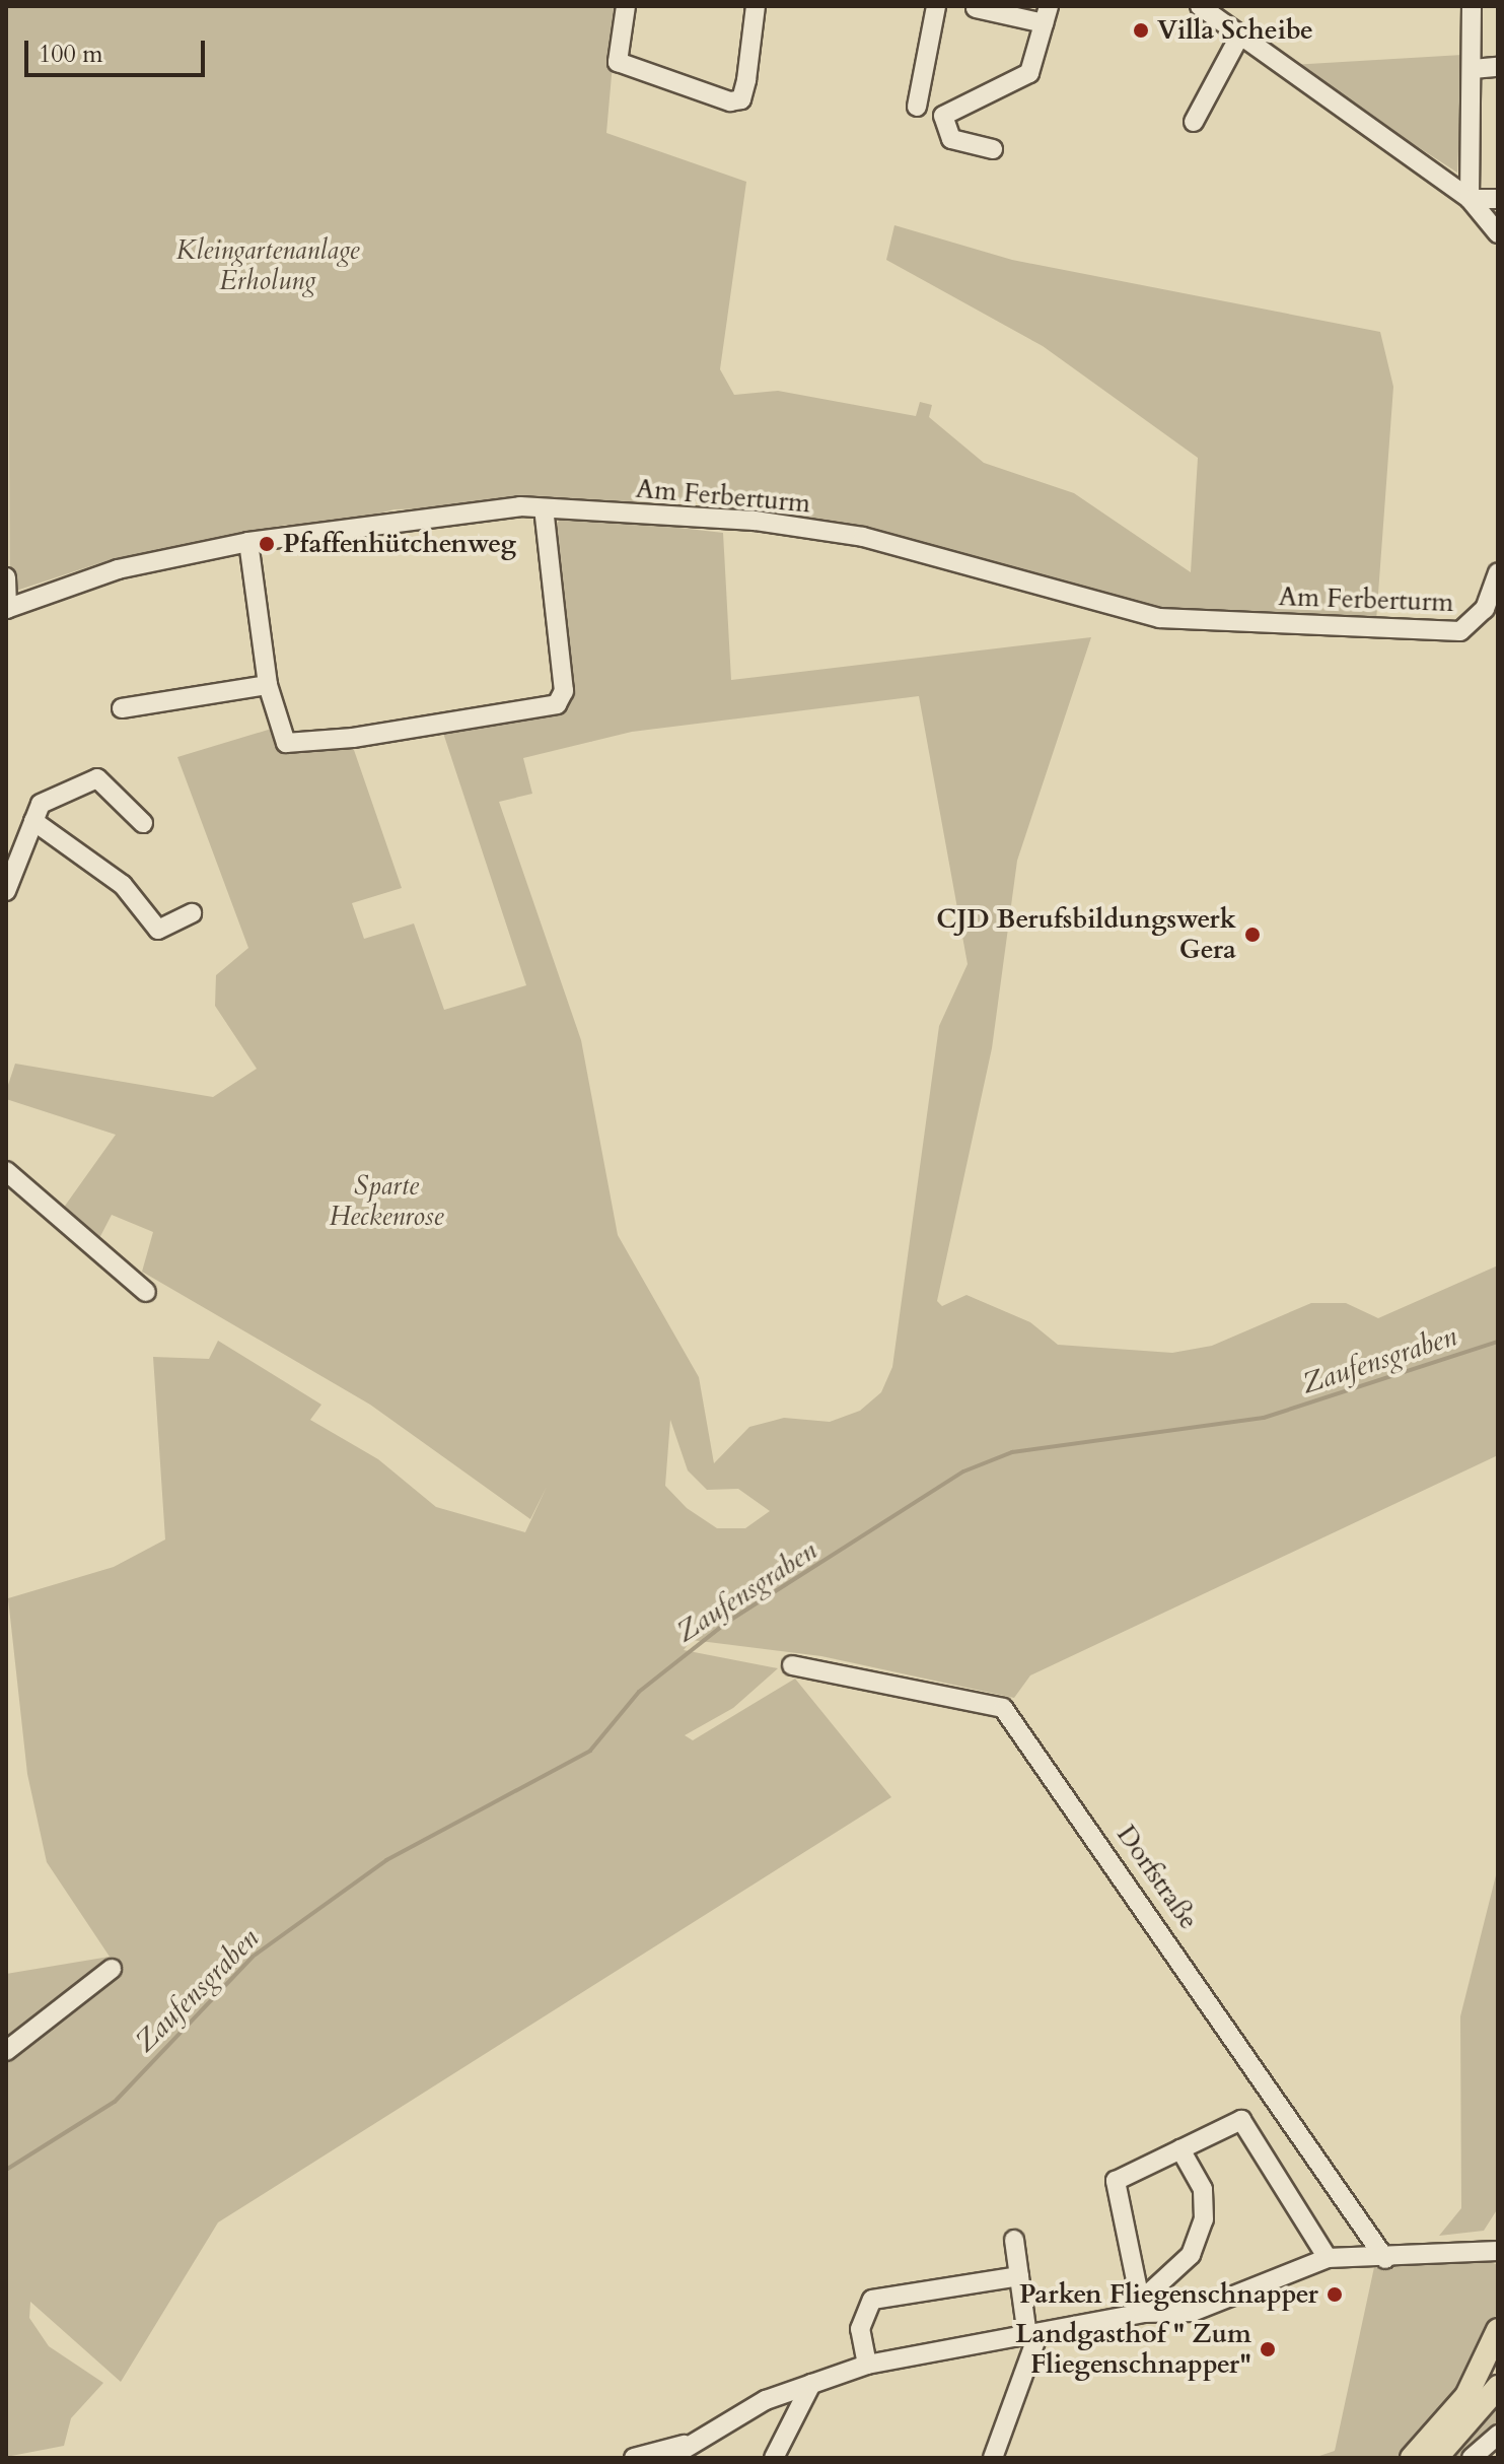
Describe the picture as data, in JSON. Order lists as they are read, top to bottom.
{
  "streets": {
    "street": ["Am Ferberturm", "Dorfstraße"]
  },
  "water": ["Zaufensgraben"],
  "parks": ["Kleingartenanlage Erholung", "Sparte Heckenrose"],
  "places": [
    "Villa Scheibe",
    "Pfaffenhütchenweg",
    "CJD Berufsbildungswerk Gera",
    "Parken Fliegenschnapper",
    "Landgasthof \" Zum Fliegenschnapper\""
  ],
  "scale_bar": "100 m"
}
